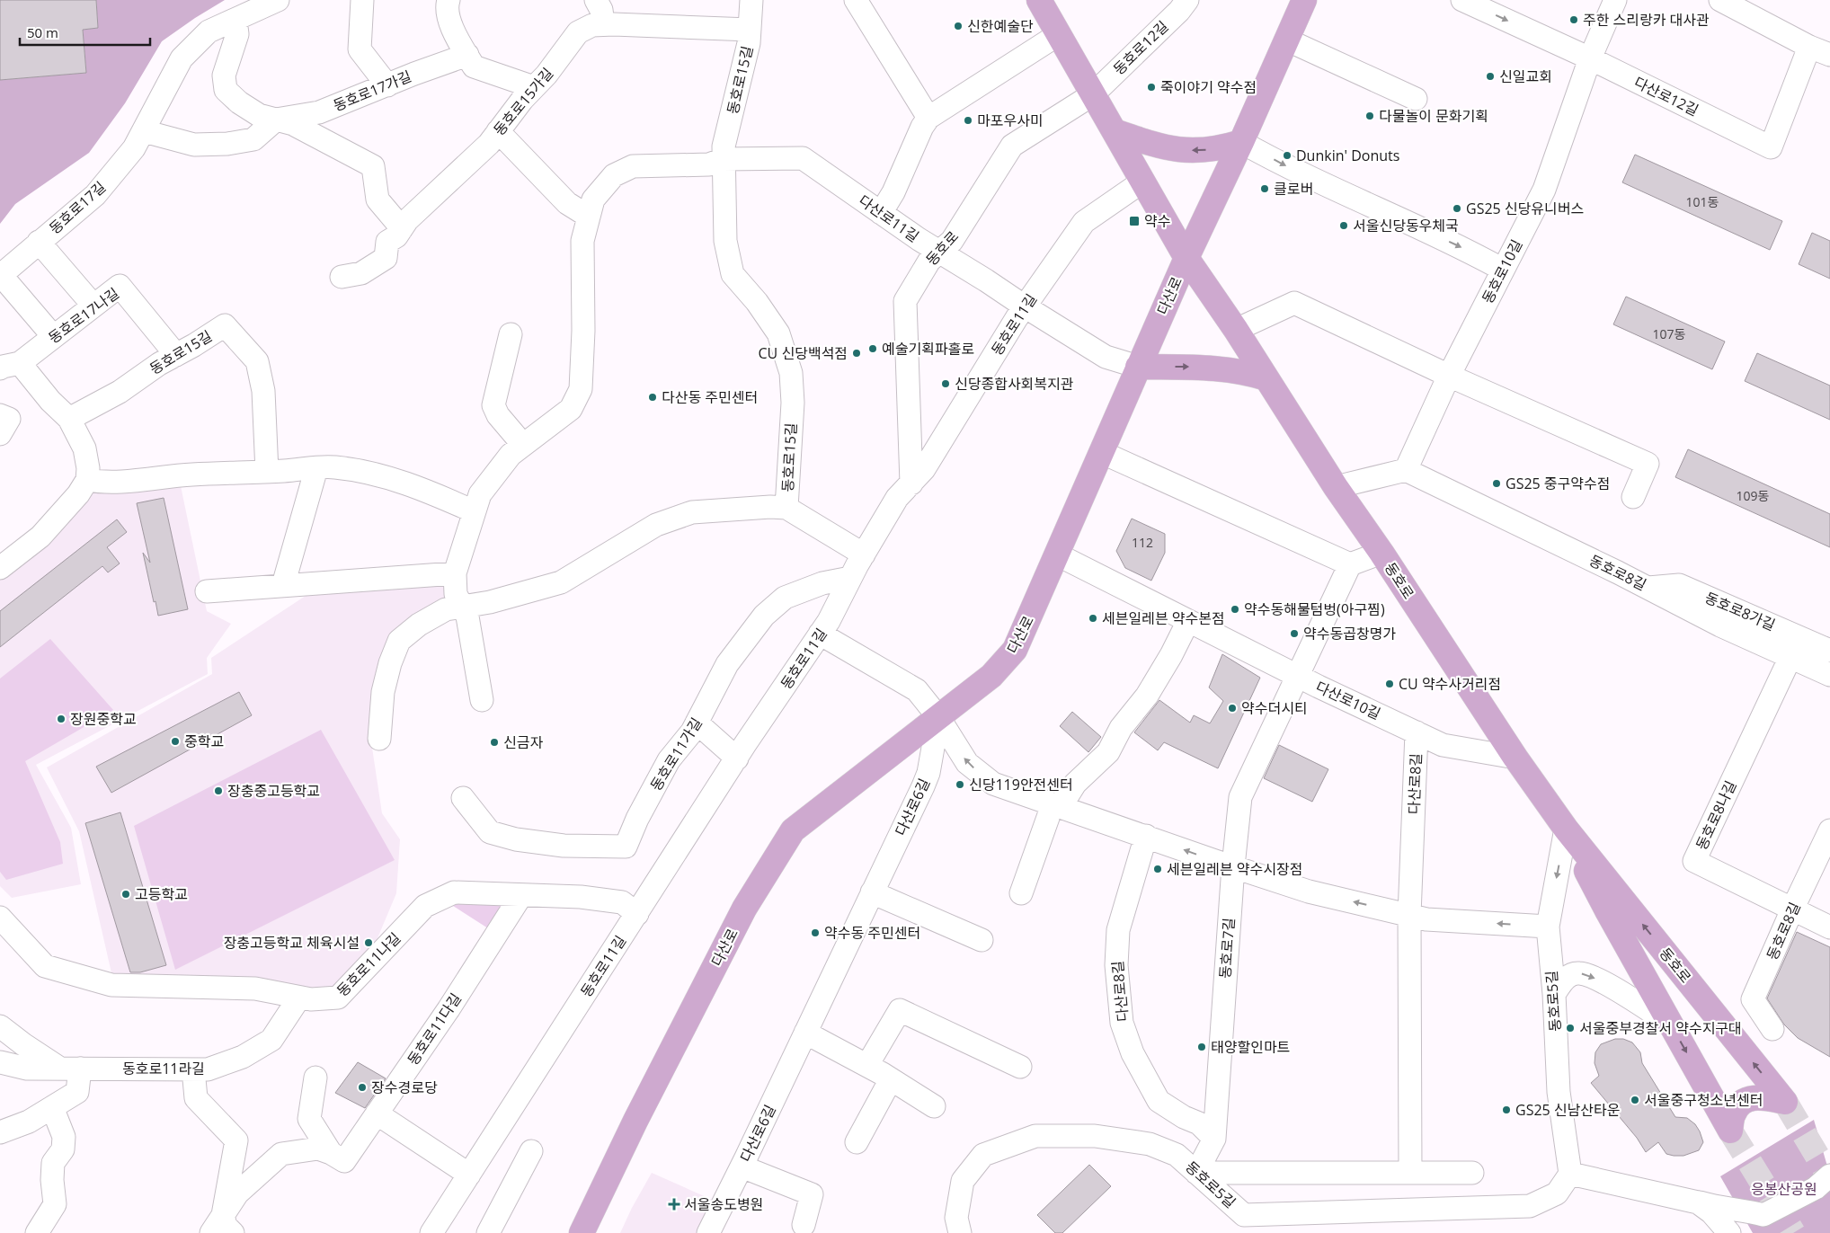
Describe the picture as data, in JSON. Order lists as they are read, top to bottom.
{
  "streets": {
    "main road": ["동호로", "다산로"],
    "street": [
      "동호로12길",
      "동호로15길",
      "동호로17가길",
      "다산로12길",
      "동호로15가길",
      "동호로17길",
      "다산로11길",
      "동호로10길",
      "동호로17나길",
      "동호로11길",
      "동호로8길",
      "동호로8가길",
      "다산로10길",
      "동호로11가길",
      "다산로8길",
      "다산로6길",
      "동호로8나길",
      "동호로7길",
      "동호로11나길",
      "동호로5길",
      "동호로11다길",
      "동호로11라길"
    ]
  },
  "crossings": [
    ["동호로12길", "동호로"],
    ["동호로15길", "동호로15가길"],
    ["동호로15길", "다산로11길"],
    ["동호로15길", "동호로17나길"],
    ["다산로12길", "동호로10길"],
    ["동호로17길", "동호로17나길"],
    ["다산로11길", "동호로"],
    ["다산로11길", "다산로"],
    ["다산로11길", "동호로11길"],
    ["동호로", "다산로"],
    ["동호로", "동호로11길"],
    ["동호로", "다산로10길"],
    ["동호로", "동호로5길"],
    ["동호로10길", "동호로8길"],
    ["다산로", "다산로10길"],
    ["다산로", "다산로6길"],
    ["동호로11길", "동호로11가길"],
    ["동호로11길", "동호로11나길"],
    ["동호로8길", "동호로8가길"],
    ["동호로8길", "동호로8나길"],
    ["다산로10길", "다산로8길"],
    ["다산로10길", "동호로7길"],
    ["다산로8길", "동호로7길"],
    ["동호로7길", "동호로5길"],
    ["동호로11나길", "동호로11다길"],
    ["동호로11나길", "동호로11라길"]
  ],
  "parks": ["응봉산공원"],
  "places": {
    "other": [
      "주한 스리랑카 대사관",
      "신한예술단",
      "신일교회",
      "죽이야기 약수점",
      "다물놀이 문화기획",
      "마포우사미",
      "Dunkin' Donuts",
      "클로버",
      "GS25 신당유니버스",
      "서울신당동우체국",
      "예술기획파홀로",
      "CU 신당백석점",
      "신당종합사회복지관",
      "다산동 주민센터",
      "GS25 중구약수점",
      "약수동해물텀벙(아구찜)",
      "세븐일레븐 약수본점",
      "약수동곱창명가",
      "CU 약수사거리점",
      "약수더시티",
      "장원중학교",
      "중학교",
      "신금자",
      "신당119안전센터",
      "장충중고등학교",
      "세븐일레븐 약수시장점",
      "고등학교",
      "약수동 주민센터",
      "장충고등학교 체육시설",
      "서울중부경찰서 약수지구대",
      "태양할인마트",
      "장수경로당",
      "서울중구청소년센터",
      "GS25 신남산타운"
    ],
    "transit": ["약수"],
    "health": ["서울송도병원"]
  },
  "house_numbers": [
    "101동",
    "107동",
    "109동",
    "112"
  ],
  "scale_bar": "50 m"
}
